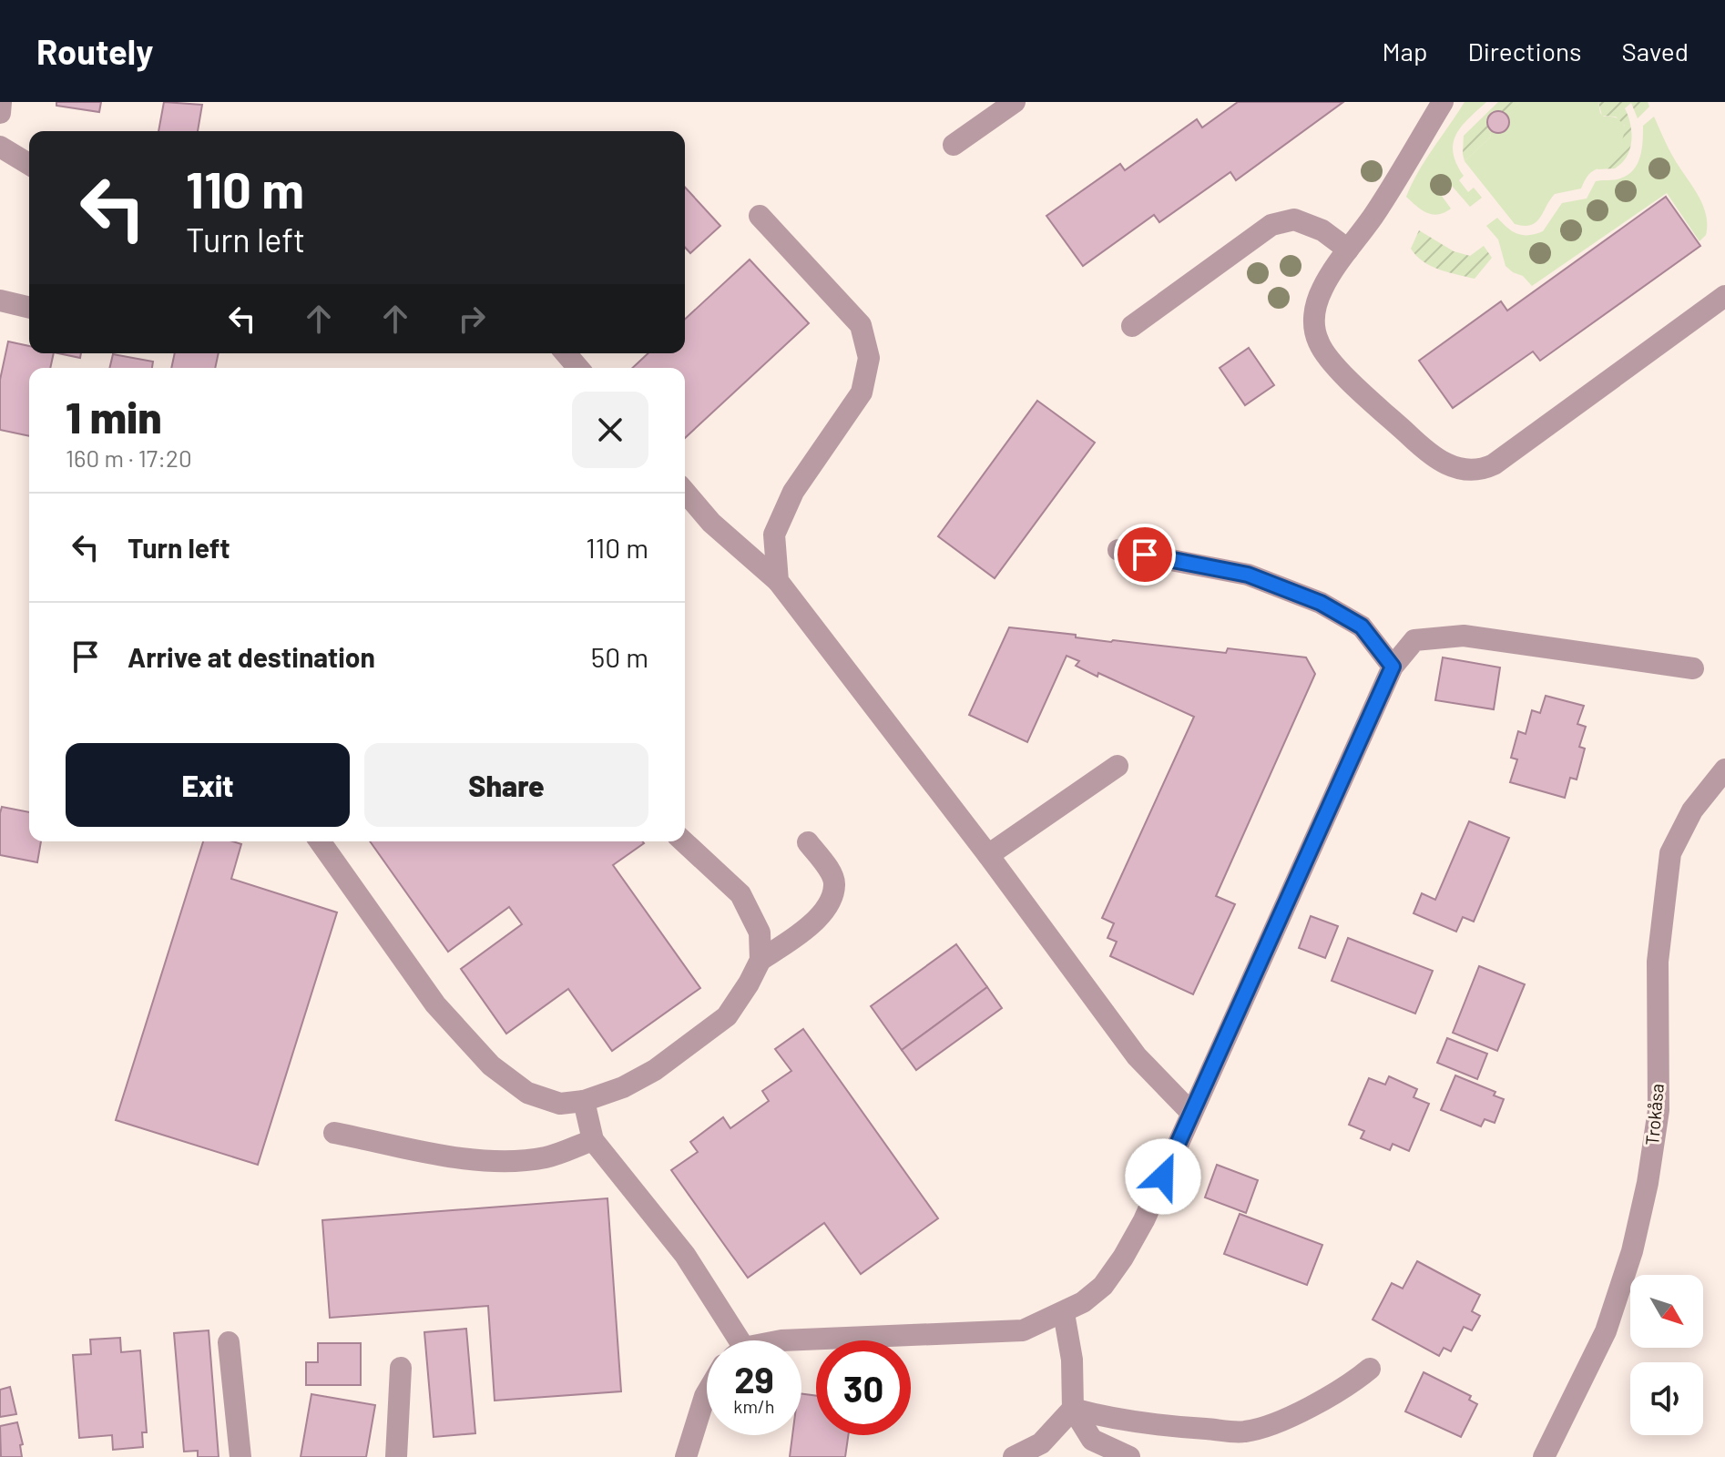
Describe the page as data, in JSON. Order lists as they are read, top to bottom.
{
  "streets": {
    "street": ["Trokåsa"]
  },
  "north": "bottom right",
  "page": {
    "header": "Routely",
    "nav": ["Map", "Directions", "Saved"],
    "turn": ["110 m", "Turn left"],
    "heading": ["1 min", "160 m · 17:20"],
    "list": [
      {
        "name": "Turn left",
        "value": "110 m"
      },
      {
        "name": "Arrive at destination",
        "value": "50 m"
      }
    ],
    "buttons": ["Exit", "Share"],
    "speed": "29 km/h",
    "limit": "30"
  }
}
